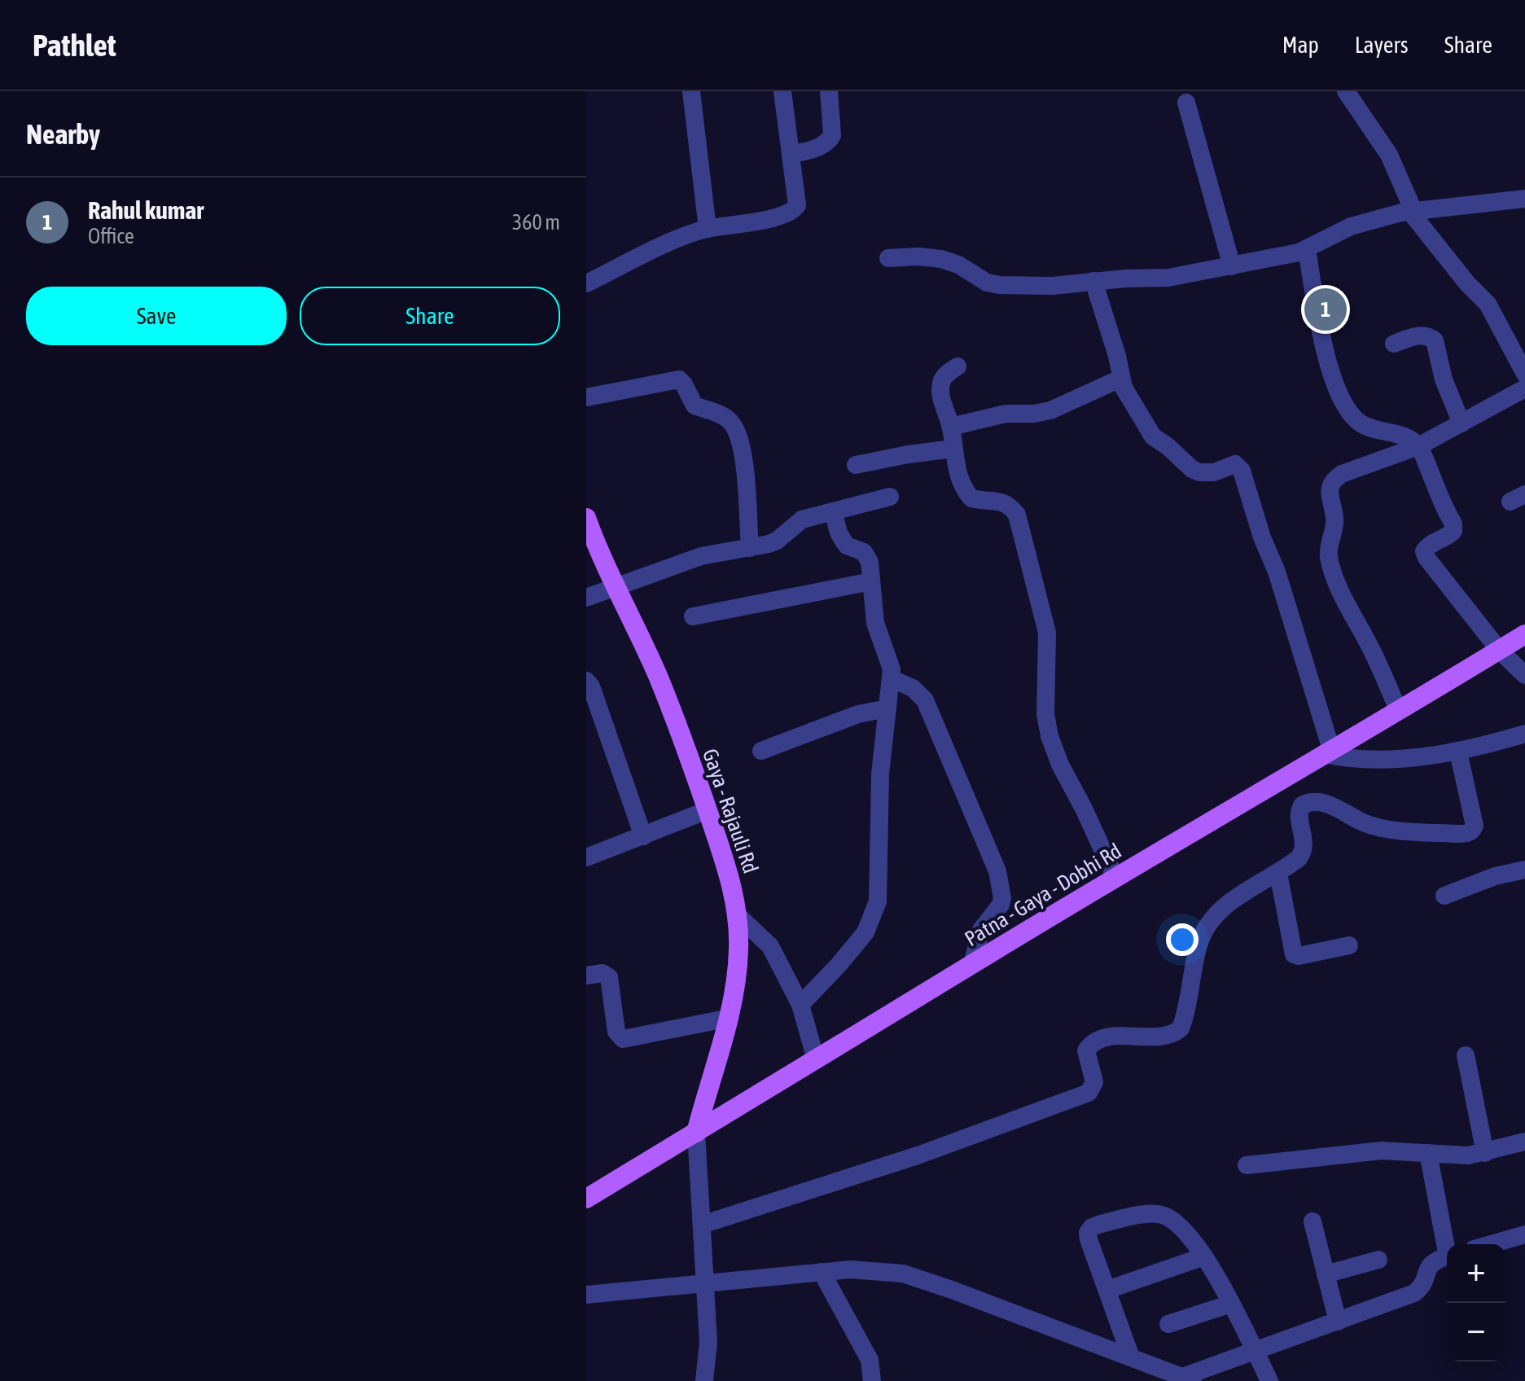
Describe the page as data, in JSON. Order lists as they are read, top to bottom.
{
  "streets": {
    "main road": ["Gaya - Rajauli Rd", "Patna - Gaya - Dobhi Rd"]
  },
  "crossings": [
    ["Gaya - Rajauli Rd", "Patna - Gaya - Dobhi Rd"]
  ],
  "page": {
    "header": "Pathlet",
    "nav": ["Map", "Layers", "Share"],
    "heading": "Nearby",
    "list": [
      {
        "mark": "1",
        "name": "Rahul kumar",
        "note": "Office",
        "value": "360 m"
      }
    ],
    "buttons": ["Save", "Share"],
    "pins": "1",
    "map_buttons": ["+", "−"]
  }
}
